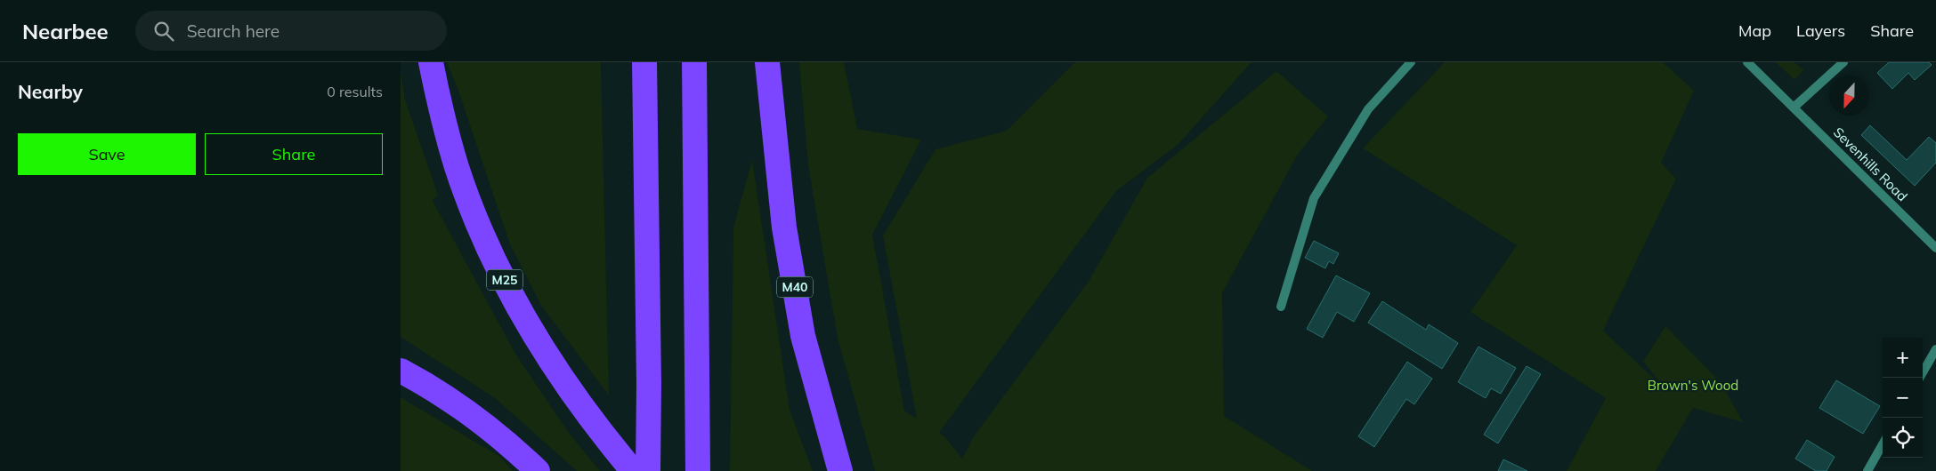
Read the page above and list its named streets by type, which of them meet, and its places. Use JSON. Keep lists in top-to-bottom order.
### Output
{
  "streets": {
    "highway": ["M25", "M40"],
    "street": ["Sevenhills Road"]
  },
  "parks": ["Brown's Wood"],
  "north": "bottom",
  "page": {
    "header": "Nearbee",
    "search": "Search here",
    "nav": ["Map", "Layers", "Share"],
    "heading": ["Nearby", "0 results"],
    "buttons": ["Save", "Share"],
    "map_buttons": ["+", "−"]
  }
}
